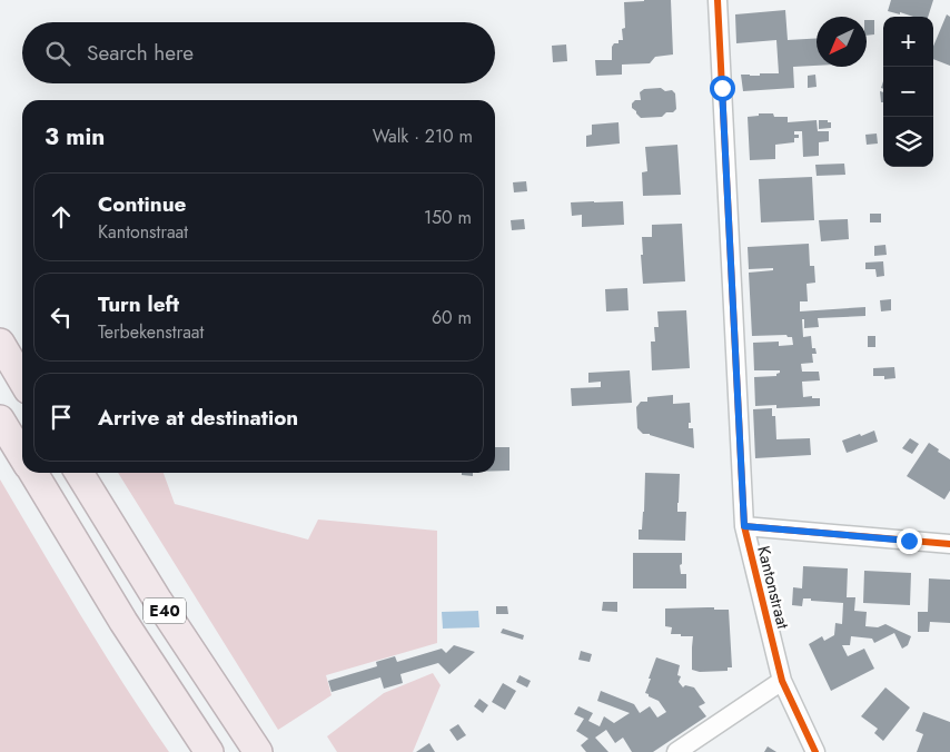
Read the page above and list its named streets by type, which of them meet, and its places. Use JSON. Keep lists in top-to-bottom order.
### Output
{
  "streets": {
    "highway": ["E40"],
    "street": ["Kantonstraat"]
  },
  "north": "bottom left",
  "page": {
    "map_buttons": ["+", "−"],
    "search": "Search here",
    "heading": ["3 min", "Walk · 210 m"],
    "list": [
      ["Continue", "Kantonstraat", "150 m"],
      ["Turn left", "Terbekenstraat", "60 m"],
      "Arrive at destination"
    ]
  }
}
